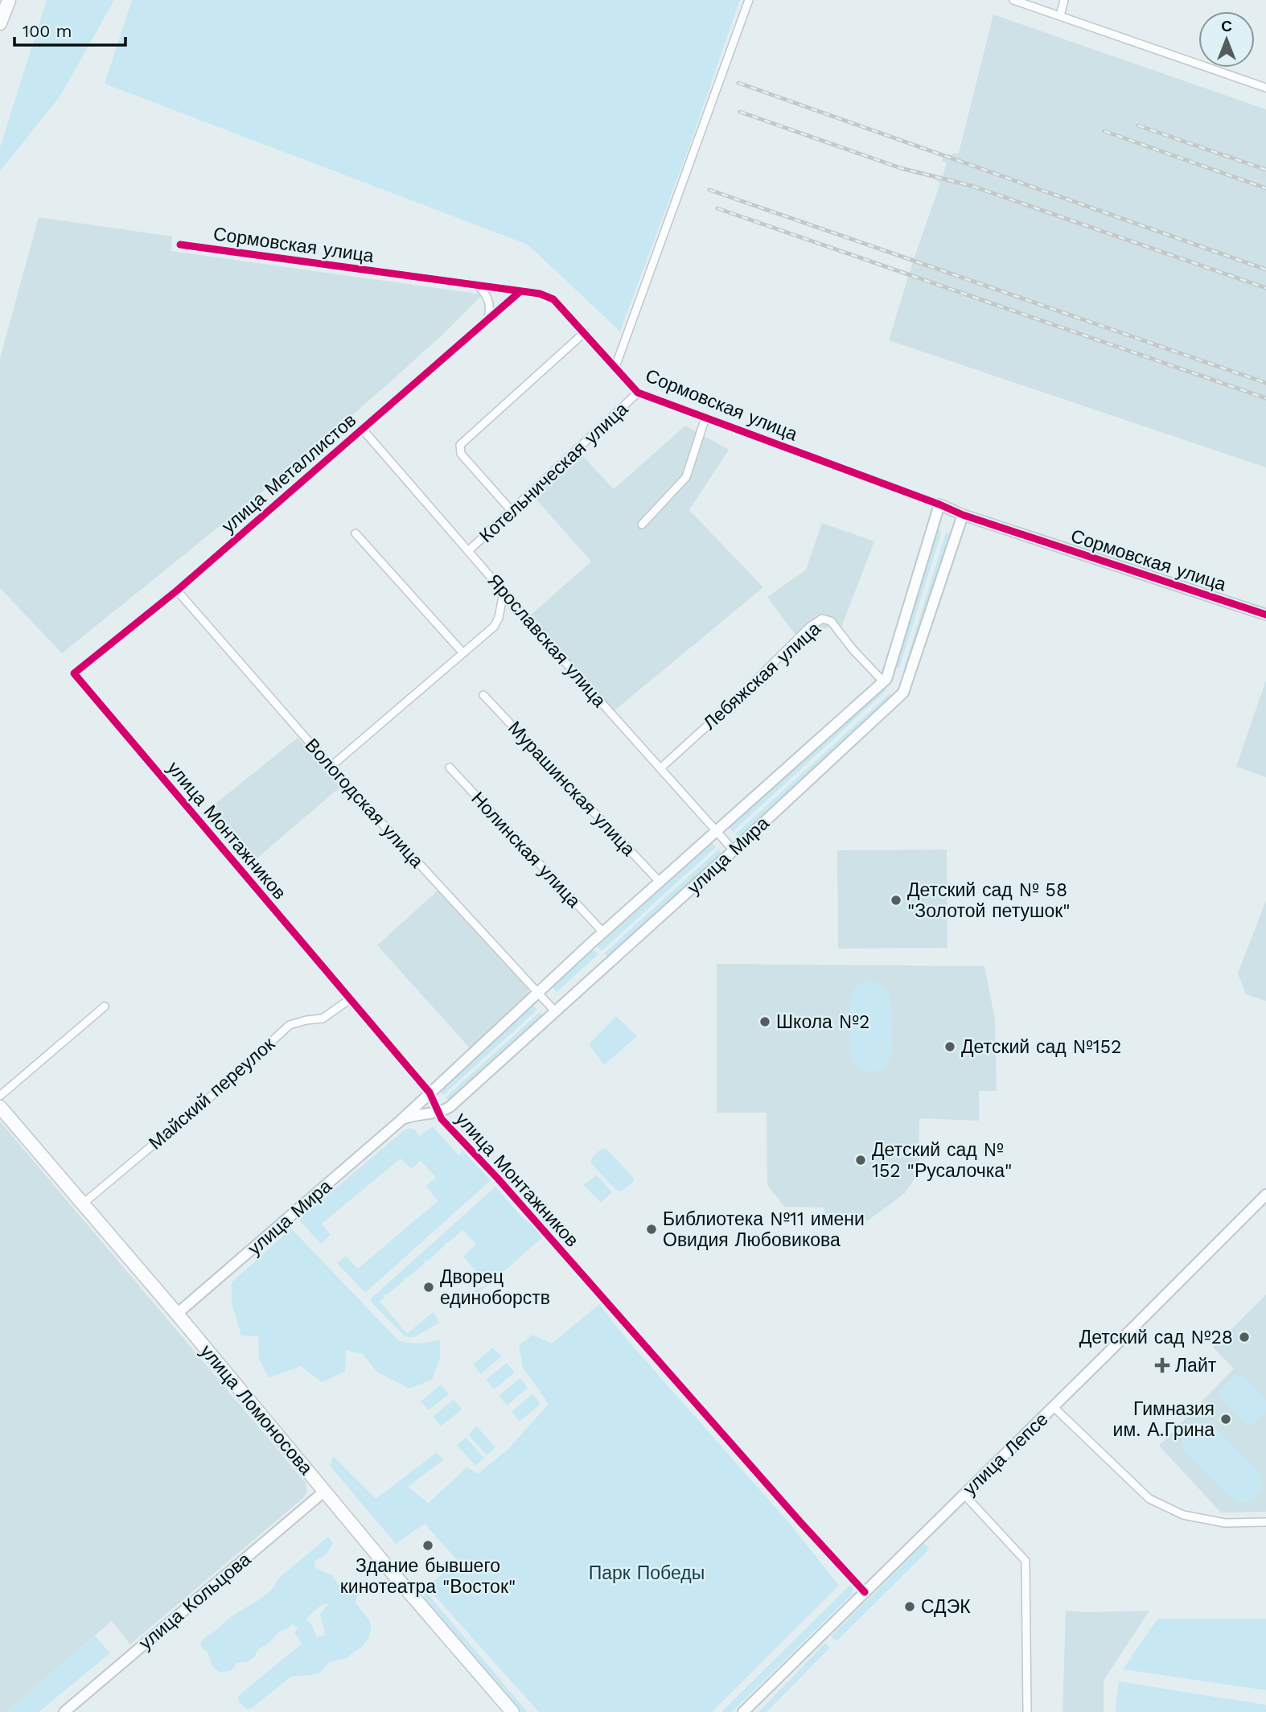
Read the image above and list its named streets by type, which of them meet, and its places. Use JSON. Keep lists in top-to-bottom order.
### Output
{
  "streets": {
    "highway": ["улица Ломоносова"],
    "street": [
      "Сормовская улица",
      "Котельническая улица",
      "улица Металлистов",
      "Ярославская улица",
      "Лебяжская улица",
      "Мурашинская улица",
      "Вологодская улица",
      "улица Монтажников",
      "Нолинская улица",
      "улица Мира",
      "Майский переулок",
      "улица Лепсе",
      "улица Кольцова"
    ]
  },
  "crossings": [
    ["Сормовская улица", "Котельническая улица"],
    ["Сормовская улица", "улица Металлистов"],
    ["Сормовская улица", "улица Мира"],
    ["Котельническая улица", "Ярославская улица"],
    ["улица Металлистов", "Ярославская улица"],
    ["улица Металлистов", "Вологодская улица"],
    ["улица Металлистов", "улица Монтажников"],
    ["Ярославская улица", "Лебяжская улица"],
    ["Ярославская улица", "улица Мира"],
    ["Лебяжская улица", "улица Мира"],
    ["Мурашинская улица", "улица Мира"],
    ["Вологодская улица", "улица Мира"],
    ["улица Монтажников", "улица Мира"],
    ["улица Монтажников", "Майский переулок"],
    ["улица Монтажников", "улица Лепсе"],
    ["Нолинская улица", "улица Мира"],
    ["улица Мира", "улица Ломоносова"],
    ["Майский переулок", "улица Ломоносова"],
    ["улица Ломоносова", "улица Кольцова"]
  ],
  "parks": ["Парк Победы"],
  "places": {
    "other": [
      "Детский сад № 58 \"Золотой петушок\"",
      "Школа №2",
      "Детский сад №152",
      "Детский сад № 152 \"Русалочка\"",
      "Библиотека №11 имени Овидия Любовикова",
      "Дворец единоборств",
      "Детский сад №28",
      "Гимназия им. А.Грина",
      "Здание бывшего кинотеатра \"Восток\"",
      "СДЭК"
    ],
    "health": ["Лайт"]
  },
  "scale_bar": "100 m",
  "north": "top"
}
